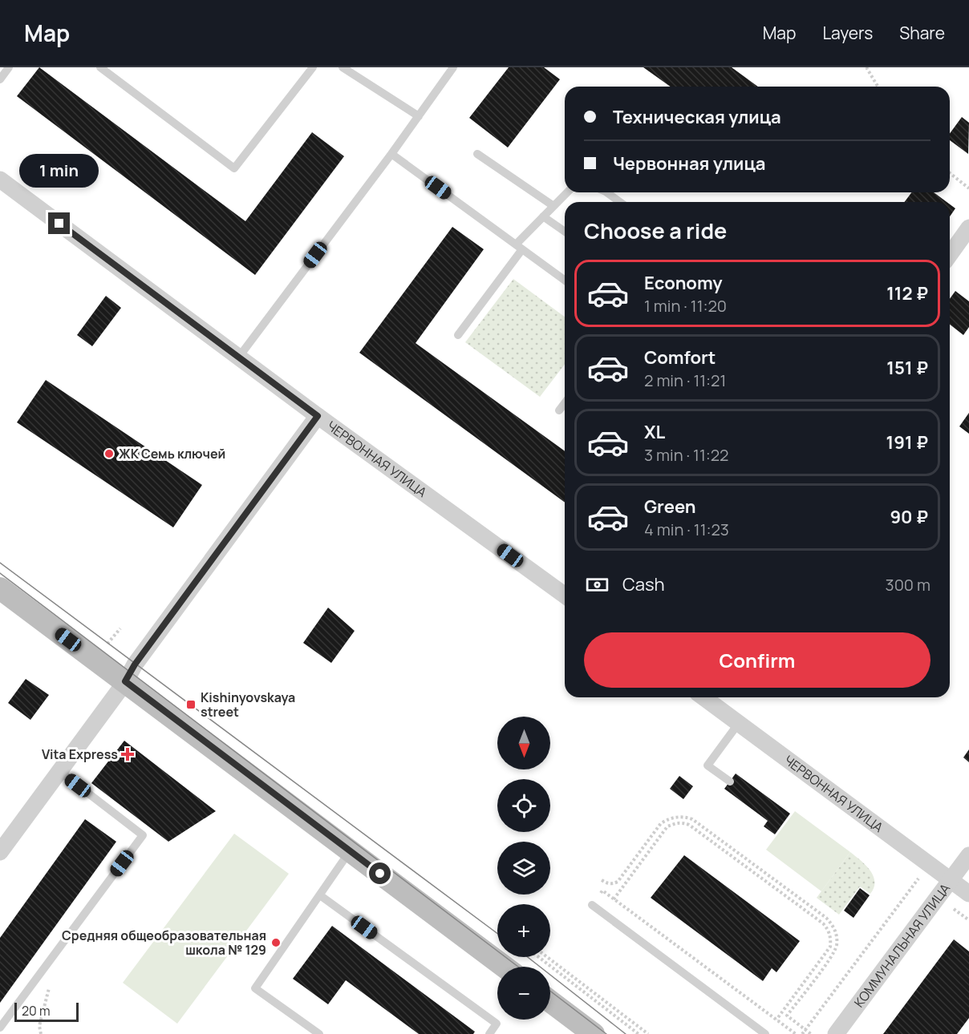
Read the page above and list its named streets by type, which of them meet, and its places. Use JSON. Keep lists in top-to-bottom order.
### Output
{
  "streets": {
    "street": ["ЧЕРВОННАЯ УЛИЦА", "КОММУНАЛЬНАЯ УЛИЦА"]
  },
  "crossings": [
    ["ЧЕРВОННАЯ УЛИЦА", "КОММУНАЛЬНАЯ УЛИЦА"]
  ],
  "places": {
    "other": ["ЖК Семь ключей", "Средняя общеобразовательная школа № 129"],
    "transit": ["Kishinyovskaya street"],
    "health": ["Vita Express"]
  },
  "scale_bar": "20 m",
  "north": "bottom",
  "page": {
    "header": "Map",
    "nav": ["Map", "Layers", "Share"],
    "banner": ["Техническая улица", "Червонная улица"],
    "bubble": "1 min",
    "heading": "Choose a ride",
    "list": [
      {
        "name": "Economy",
        "note": "1 min · 11:20",
        "value": "112 ₽"
      },
      {
        "name": "Comfort",
        "note": "2 min · 11:21",
        "value": "151 ₽"
      },
      {
        "name": "XL",
        "note": "3 min · 11:22",
        "value": "191 ₽"
      },
      {
        "name": "Green",
        "note": "4 min · 11:23",
        "value": "90 ₽"
      }
    ],
    "pay": ["Cash", "300 m"],
    "buttons": "Confirm",
    "map_buttons": ["+", "−"],
    "scale": "20 m"
  }
}
